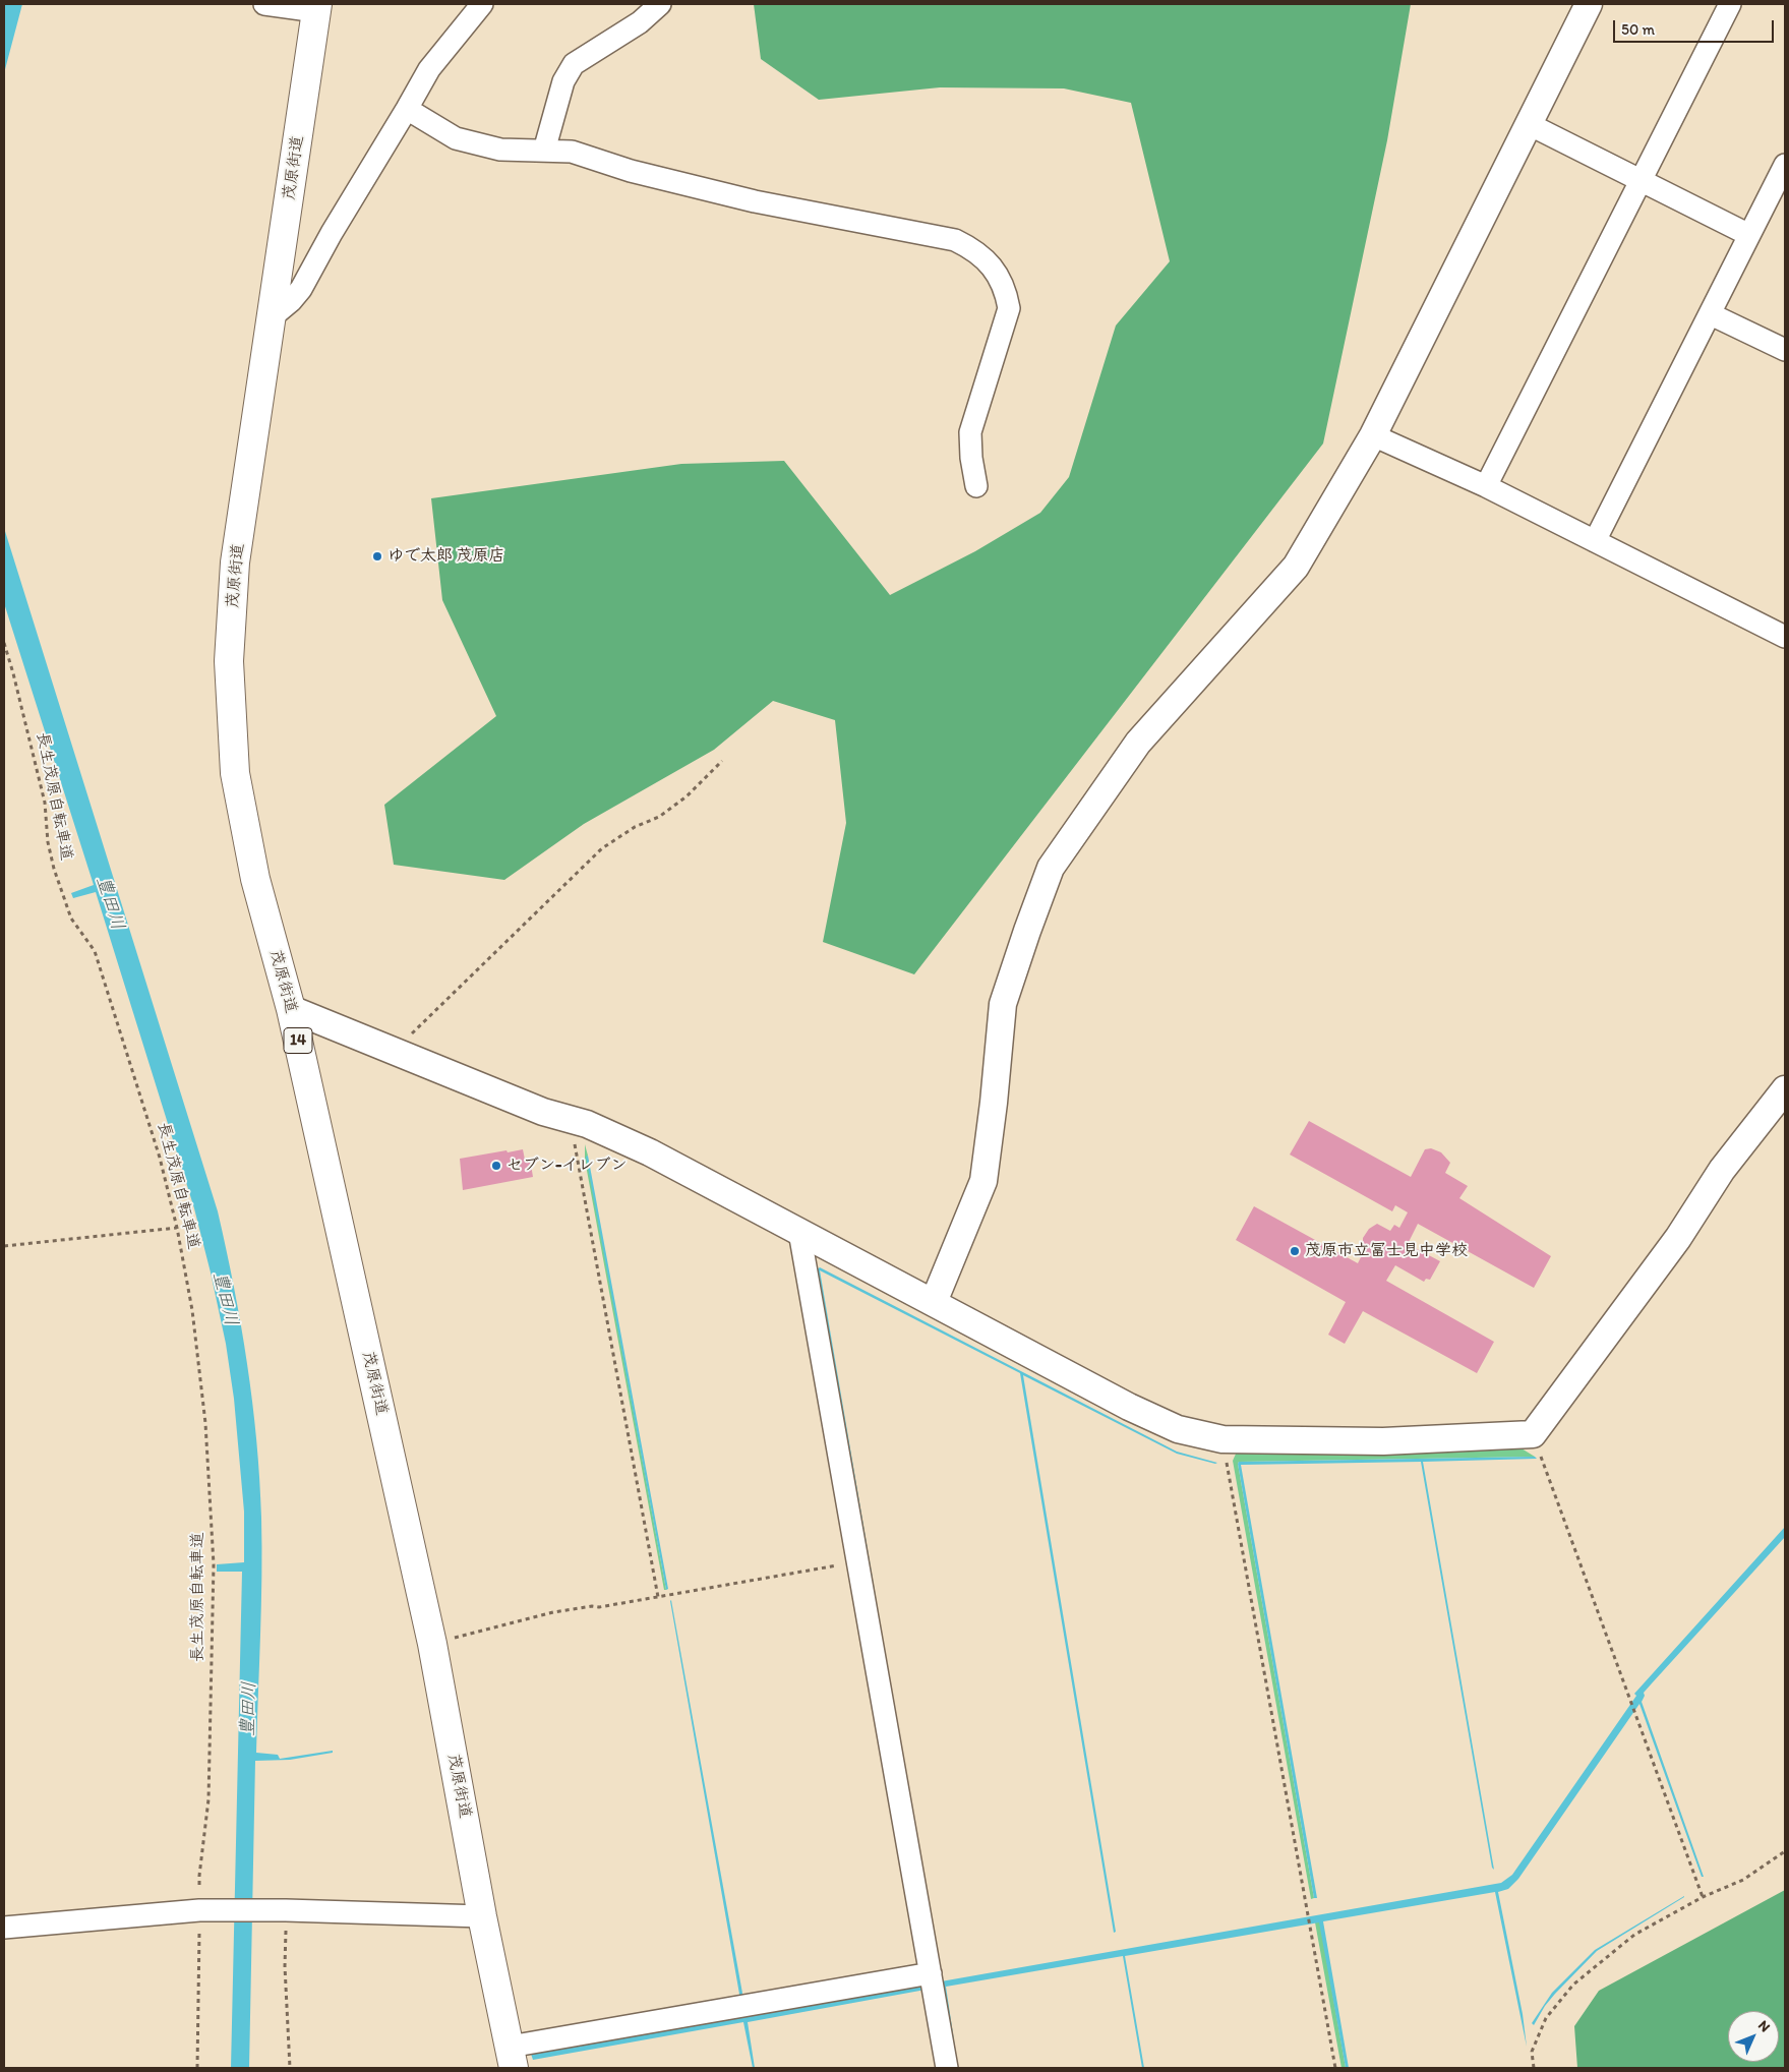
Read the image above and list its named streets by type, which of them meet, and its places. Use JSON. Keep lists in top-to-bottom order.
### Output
{
  "streets": {
    "main road": ["茂原街道", "14"],
    "path": ["長生茂原自転車道"]
  },
  "water": ["豊田川"],
  "places": ["ゆで太郎 茂原店", "セブン-イレブン", "茂原市立冨士見中学校"],
  "scale_bar": "50 m",
  "north": "top right"
}
